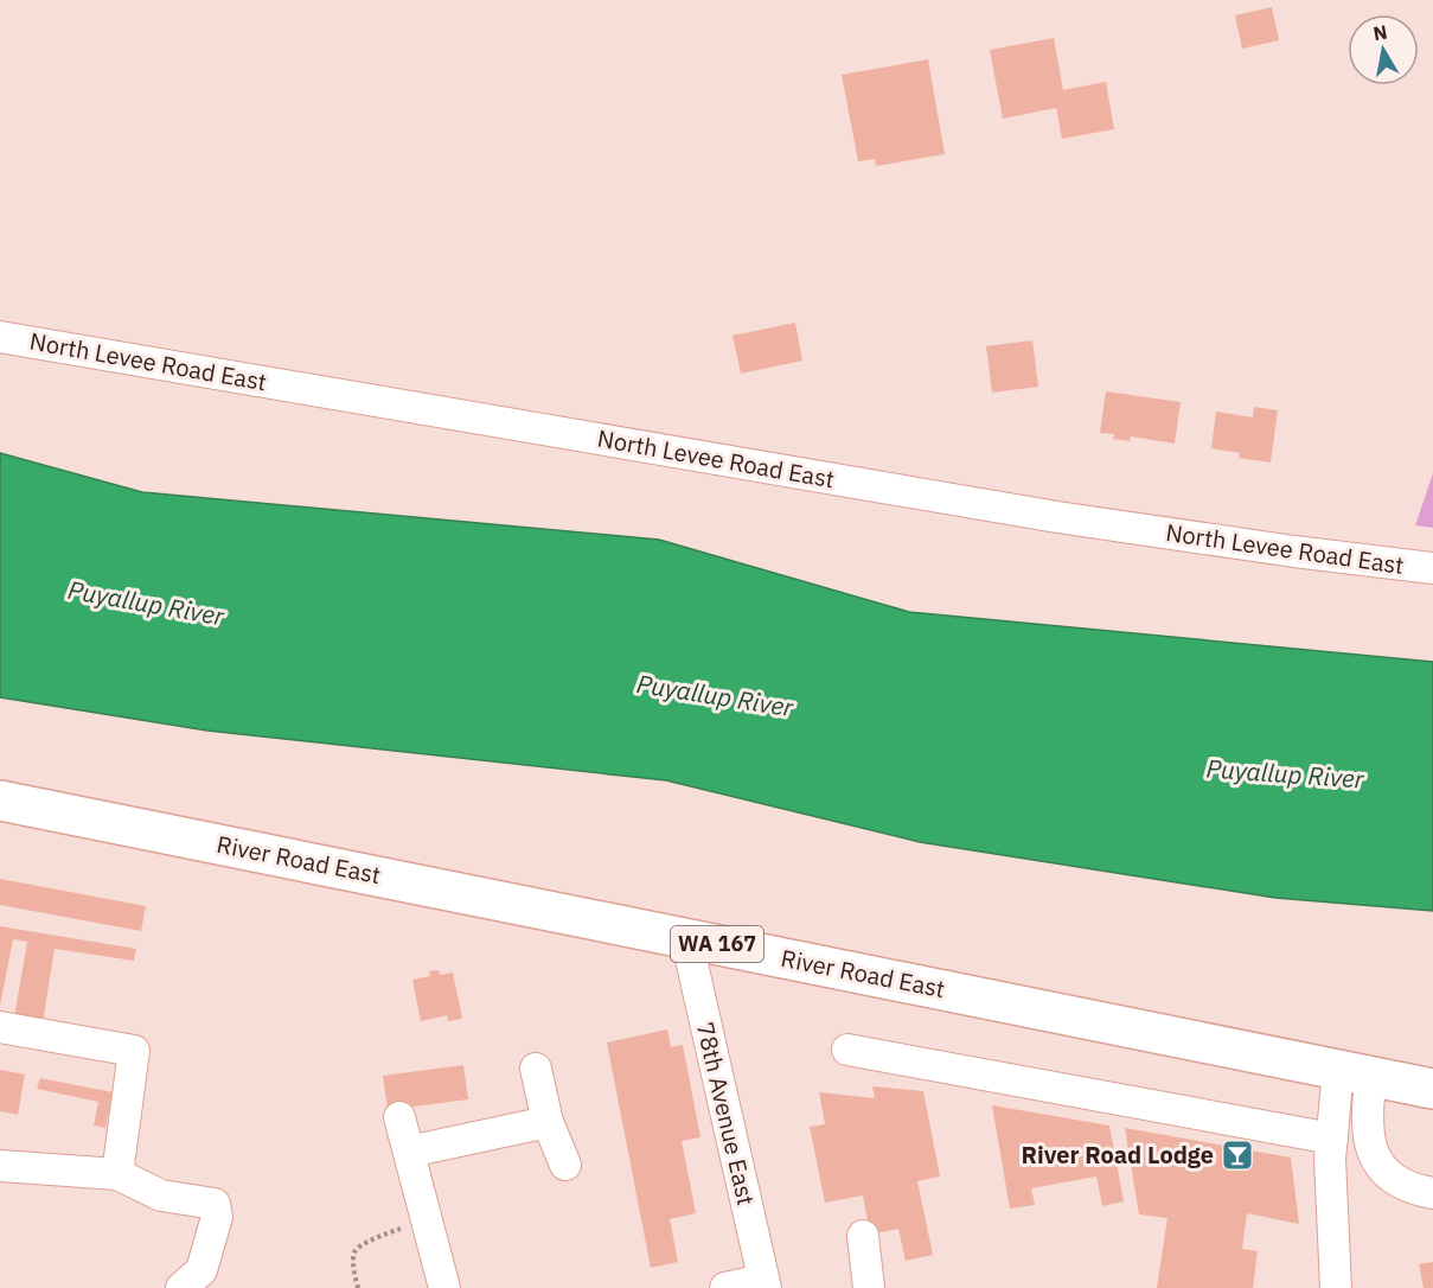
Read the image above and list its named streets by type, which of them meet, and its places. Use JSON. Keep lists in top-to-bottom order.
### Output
{
  "streets": {
    "main road": ["River Road East", "WA 167"],
    "street": ["North Levee Road East", "78th Avenue East"]
  },
  "crossings": [
    ["River Road East", "78th Avenue East"]
  ],
  "water": ["Puyallup River"],
  "places": {
    "bar": ["River Road Lodge"]
  },
  "north": "top"
}
